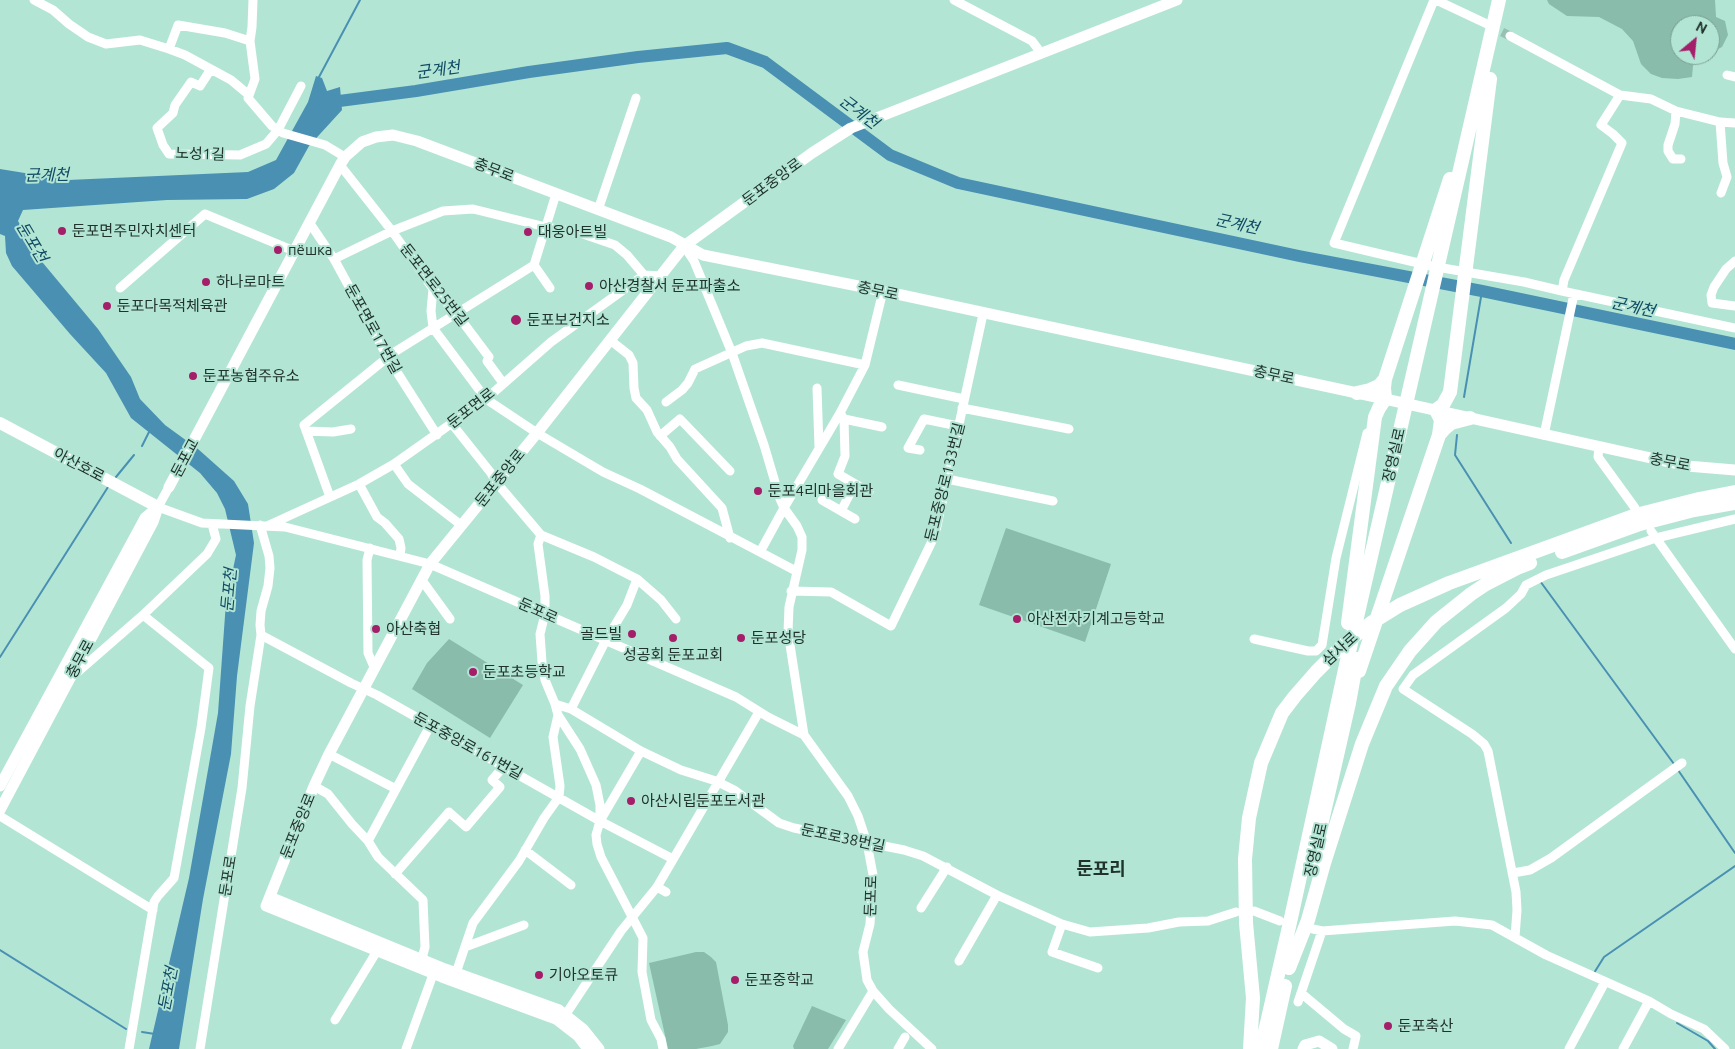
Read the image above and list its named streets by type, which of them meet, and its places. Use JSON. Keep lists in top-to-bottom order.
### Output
{
  "streets": {
    "highway": ["장영실로", "삼사로"],
    "main road": ["아산호로"],
    "street": [
      "노성1길",
      "충무로",
      "둔포중앙로",
      "둔포면로25번길",
      "둔포면로17번길",
      "둔포면로",
      "둔포교",
      "둔포중앙로133번길",
      "둔포로",
      "둔포중앙로161번길",
      "둔포로38번길"
    ]
  },
  "crossings": [
    ["충무로", "둔포중앙로"],
    ["충무로", "둔포면로25번길"],
    ["충무로", "둔포면로17번길"],
    ["충무로", "둔포교"],
    ["충무로", "아산호로"],
    ["충무로", "둔포중앙로133번길"],
    ["충무로", "둔포로"],
    ["둔포중앙로", "둔포로"],
    ["둔포중앙로", "둔포중앙로161번길"],
    ["둔포면로25번길", "둔포면로"],
    ["둔포면로17번길", "둔포면로"],
    ["둔포면로", "둔포로"],
    ["둔포중앙로133번길", "둔포로"],
    ["둔포로", "둔포중앙로161번길"],
    ["둔포로", "둔포로38번길"]
  ],
  "districts": ["둔포리"],
  "water": ["군계천", "둔포천"],
  "places": [
    "둔포면주민자치센터",
    "대웅아트빌",
    "пёшка",
    "하나로마트",
    "아산경찰서 둔포파출소",
    "둔포다목적체육관",
    "둔포보건지소",
    "둔포농협주유소",
    "둔포4리마을회관",
    "아산전자기계고등학교",
    "아산축협",
    "골드빌",
    "성공회 둔포교회",
    "둔포성당",
    "둔포초등학교",
    "아산시립둔포도서관",
    "기아오토큐",
    "둔포중학교",
    "둔포축산"
  ],
  "north": "top right"
}
